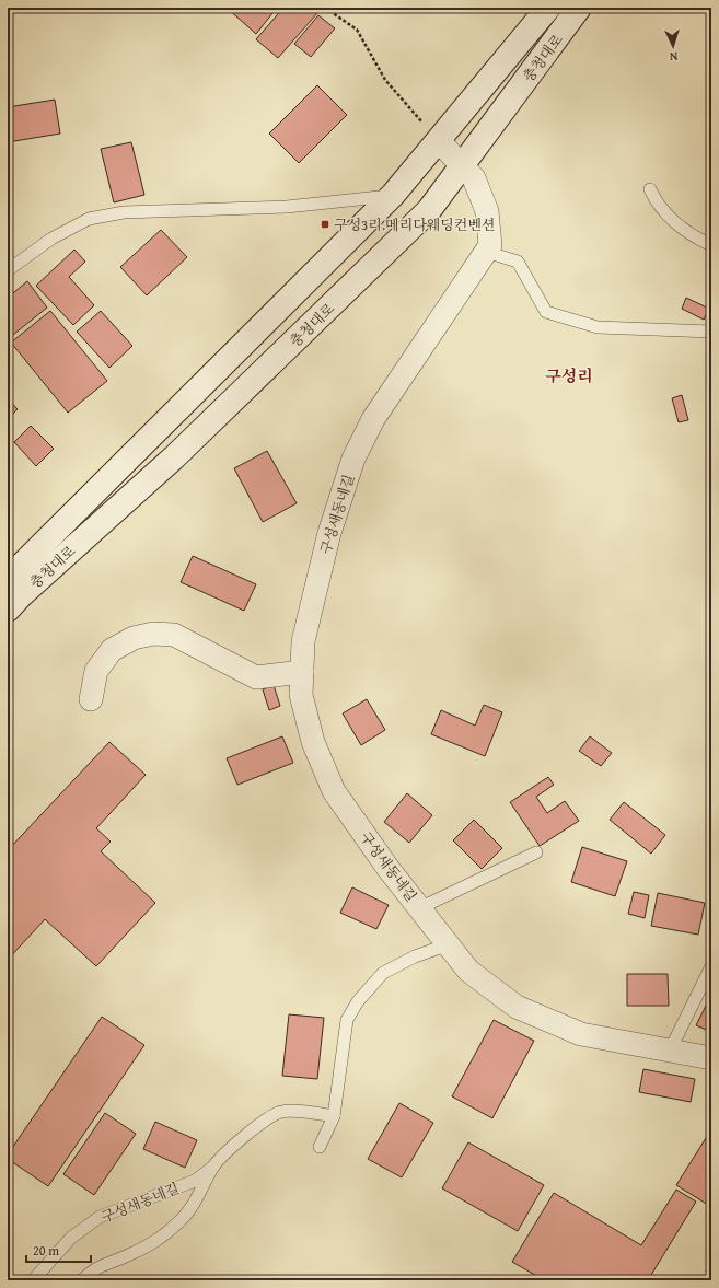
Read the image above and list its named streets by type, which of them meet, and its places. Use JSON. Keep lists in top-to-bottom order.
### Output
{
  "streets": {
    "main road": ["충청대로"],
    "street": ["구성새동네길"]
  },
  "crossings": [
    ["충청대로", "구성새동네길"]
  ],
  "districts": ["구성리"],
  "places": {
    "transit": ["구성3리.메리다웨딩컨벤션"]
  },
  "scale_bar": "20 m",
  "north": "bottom"
}
